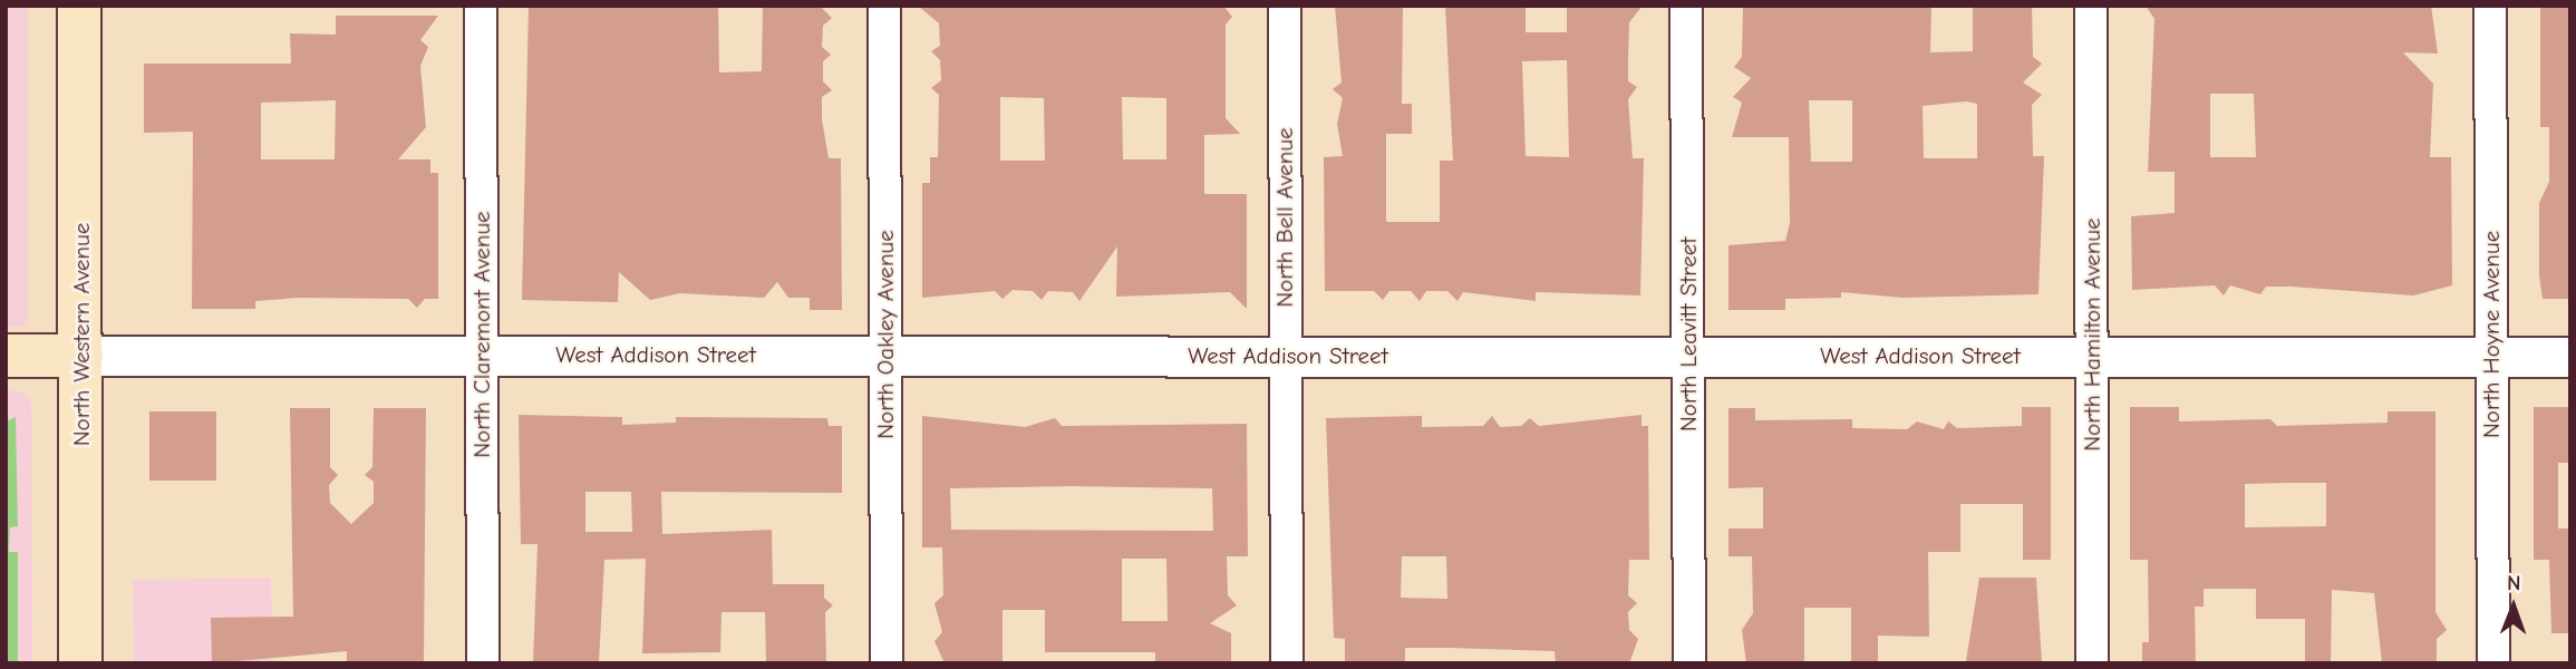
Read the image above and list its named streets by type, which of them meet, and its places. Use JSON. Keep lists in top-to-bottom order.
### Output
{
  "streets": {
    "main road": ["North Western Avenue", "West Addison Street"],
    "street": [
      "North Bell Avenue",
      "North Claremont Avenue",
      "North Oakley Avenue",
      "North Leavitt Street",
      "North Hamilton Avenue",
      "North Hoyne Avenue"
    ]
  },
  "crossings": [
    ["North Bell Avenue", "West Addison Street"],
    ["North Western Avenue", "West Addison Street"],
    ["North Claremont Avenue", "West Addison Street"],
    ["North Oakley Avenue", "West Addison Street"],
    ["North Leavitt Street", "West Addison Street"],
    ["North Hamilton Avenue", "West Addison Street"],
    ["North Hoyne Avenue", "West Addison Street"]
  ],
  "north": "top"
}
